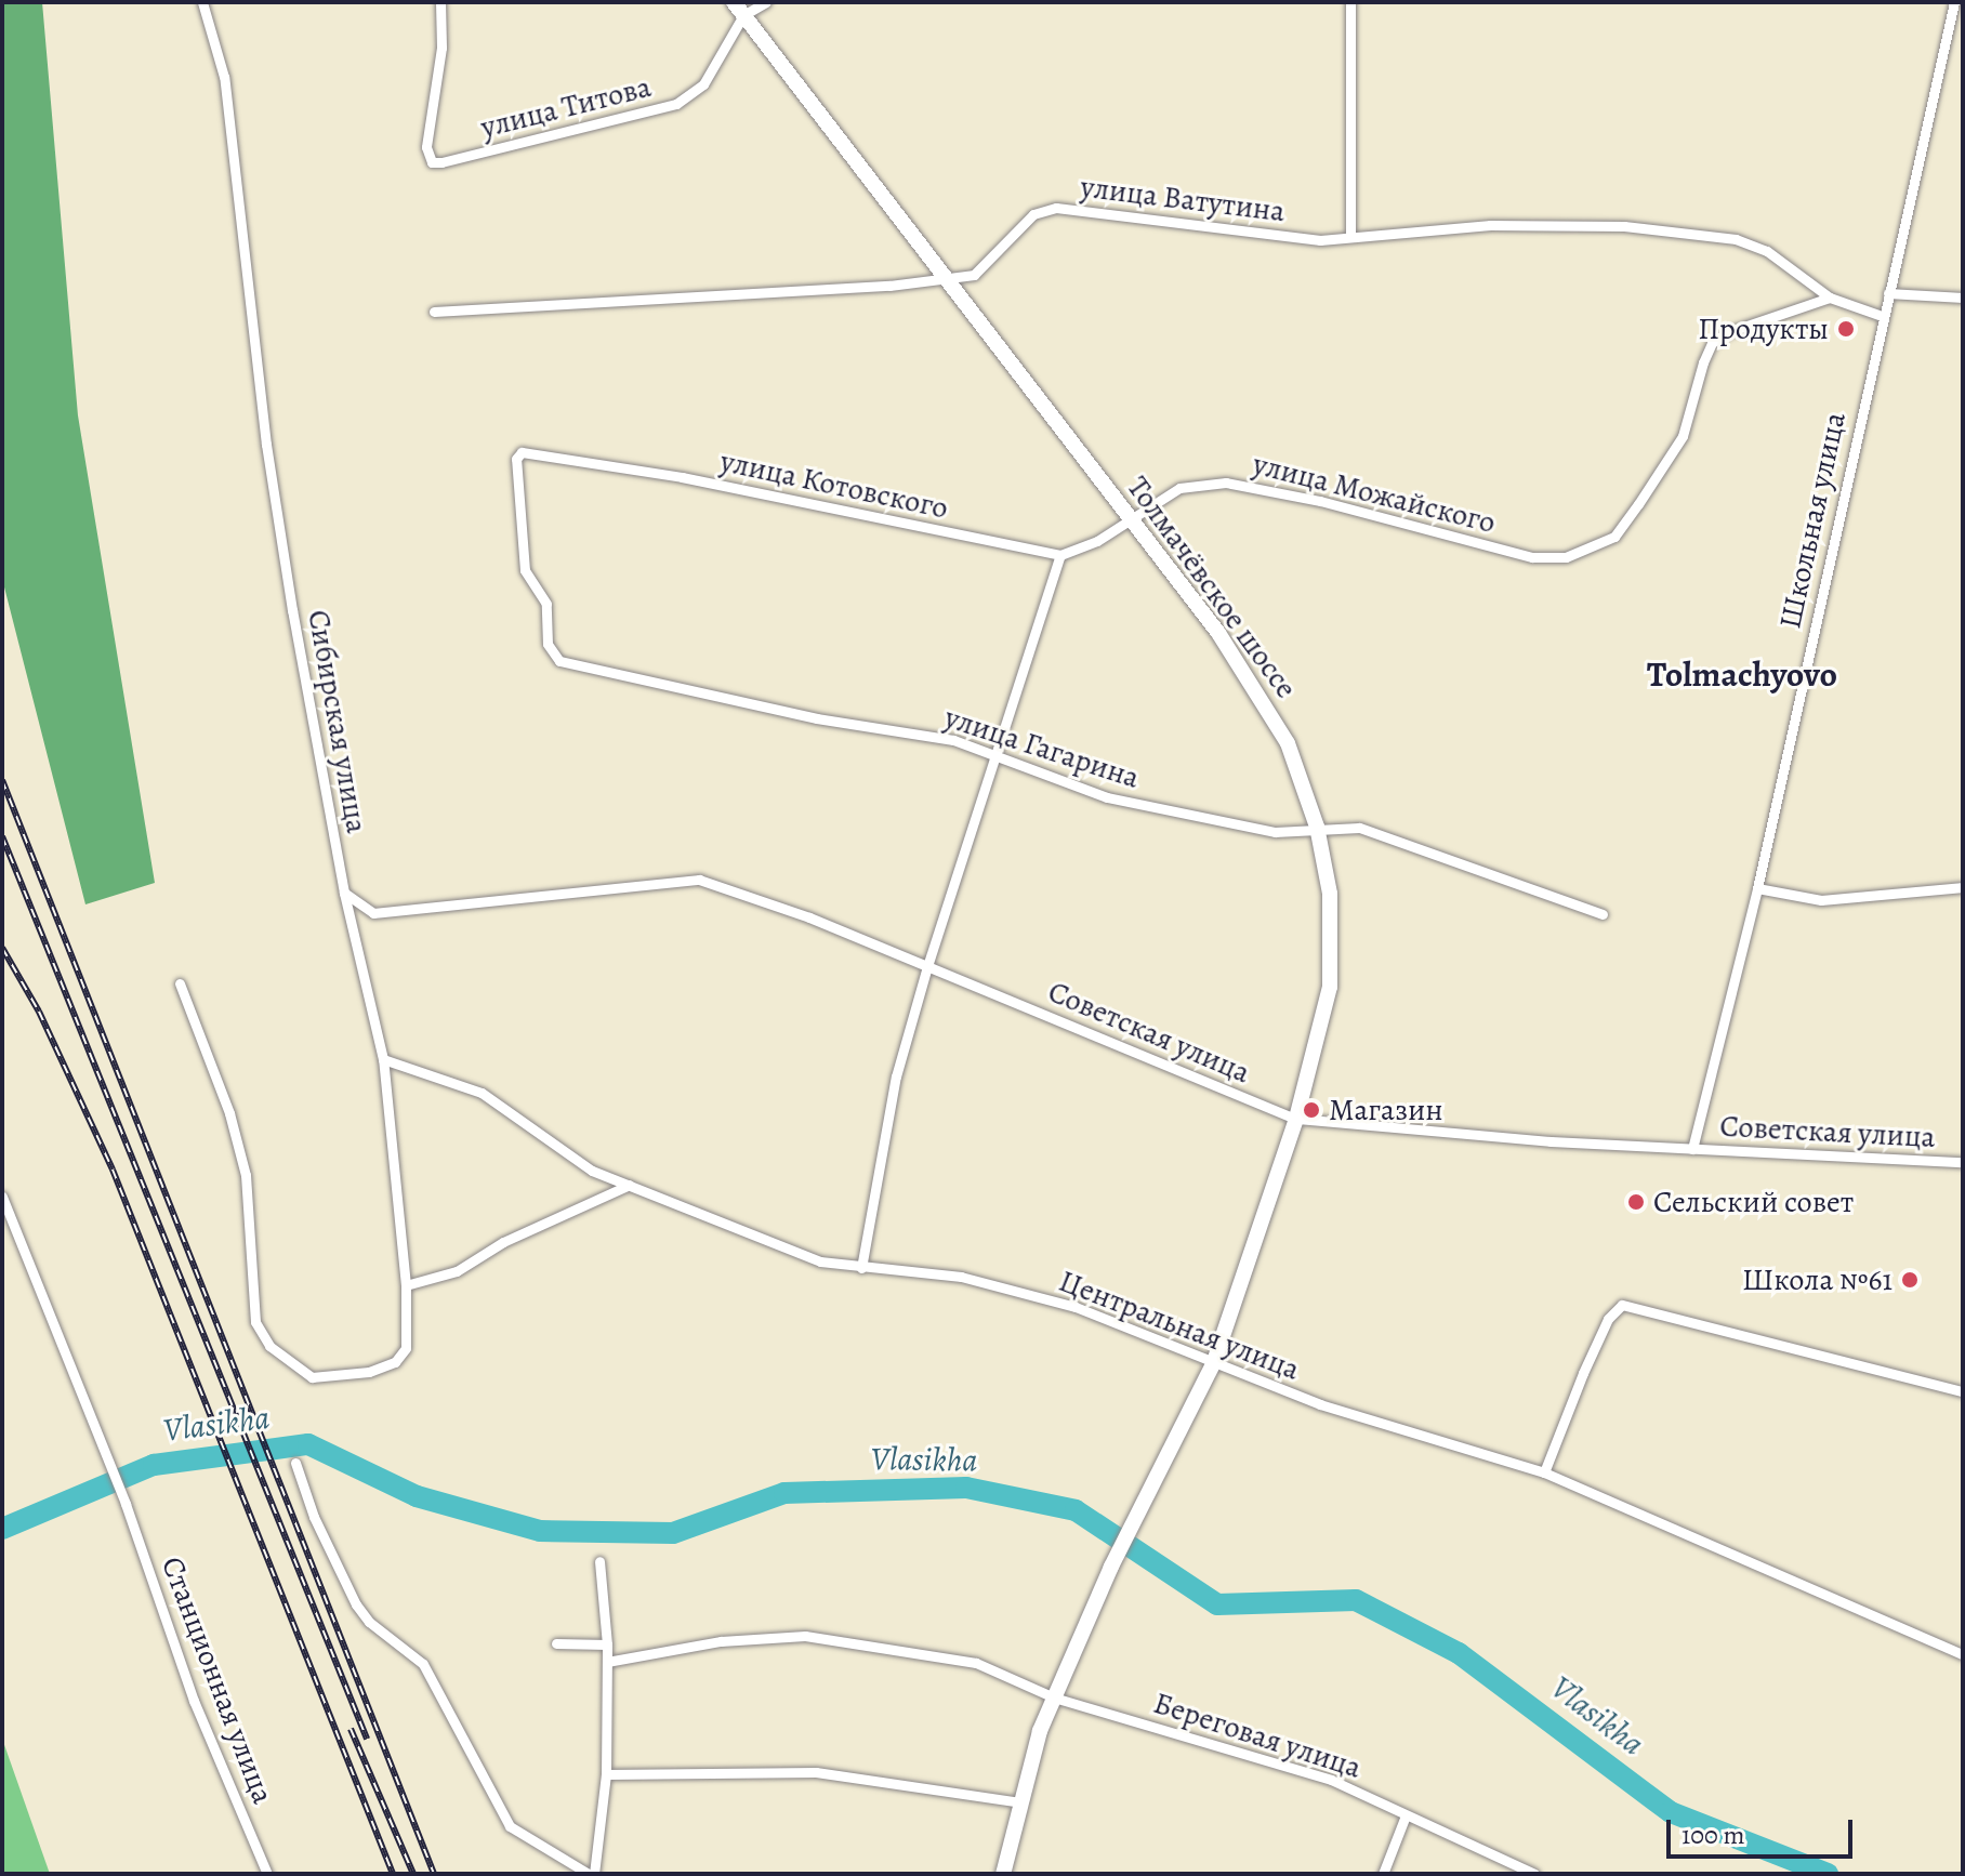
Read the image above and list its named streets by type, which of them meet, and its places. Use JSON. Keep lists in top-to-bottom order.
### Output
{
  "streets": {
    "main road": ["Толмачёвское шоссе"],
    "street": [
      "улица Титова",
      "улица Ватутина",
      "улица Котовского",
      "улица Можайского",
      "Школьная улица",
      "Сибирская улица",
      "улица Гагарина",
      "Советская улица",
      "Центральная улица",
      "Станционная улица",
      "Береговая улица"
    ]
  },
  "crossings": [
    ["улица Титова", "Толмачёвское шоссе"],
    ["улица Ватутина", "улица Можайского"],
    ["улица Ватутина", "Школьная улица"],
    ["улица Ватутина", "Толмачёвское шоссе"],
    ["улица Котовского", "улица Гагарина"],
    ["улица Можайского", "Толмачёвское шоссе"],
    ["Школьная улица", "Советская улица"],
    ["Толмачёвское шоссе", "улица Гагарина"],
    ["Толмачёвское шоссе", "Советская улица"],
    ["Толмачёвское шоссе", "Центральная улица"],
    ["Толмачёвское шоссе", "Береговая улица"],
    ["Сибирская улица", "Советская улица"],
    ["Сибирская улица", "Центральная улица"]
  ],
  "districts": ["Tolmachyovo"],
  "water": ["Vlasikha"],
  "places": [
    "Продукты",
    "Магазин",
    "Сельский совет",
    "Школа №61"
  ],
  "scale_bar": "100 m"
}
